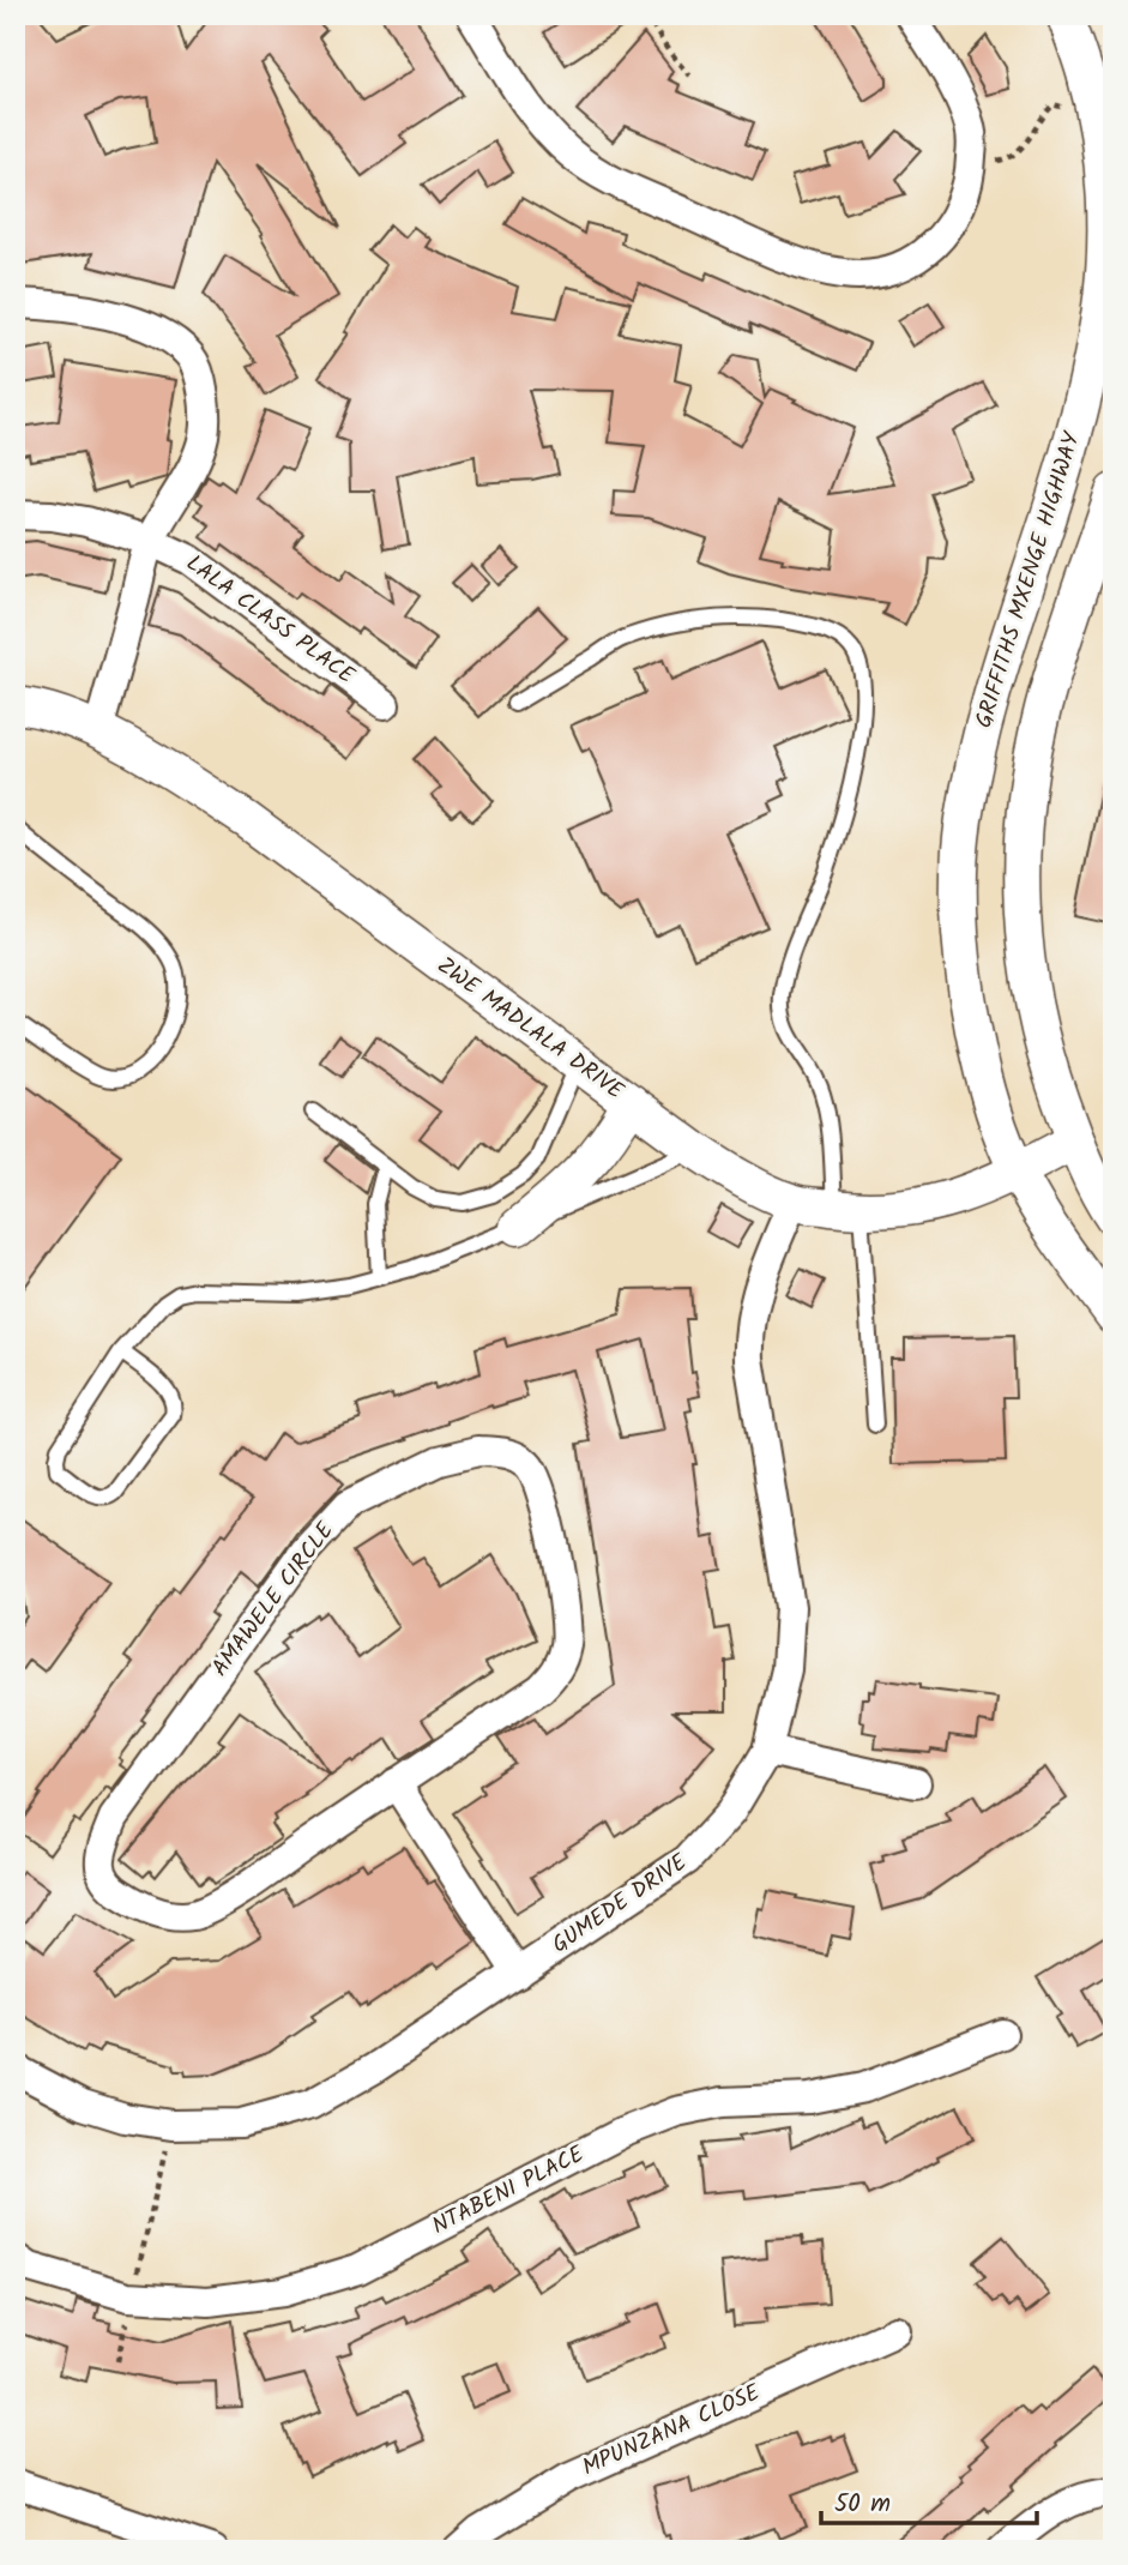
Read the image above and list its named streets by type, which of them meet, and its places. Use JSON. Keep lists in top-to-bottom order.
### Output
{
  "streets": {
    "street": [
      "GRIFFITHS MXENGE HIGHWAY",
      "LALA CLASS PLACE",
      "ZWE MADLALA DRIVE",
      "AMAWELE CIRCLE",
      "GUMEDE DRIVE",
      "NTABENI PLACE",
      "MPUNZANA CLOSE"
    ]
  },
  "crossings": [
    ["GRIFFITHS MXENGE HIGHWAY", "ZWE MADLALA DRIVE"],
    ["ZWE MADLALA DRIVE", "GUMEDE DRIVE"]
  ],
  "scale_bar": "50 m"
}
